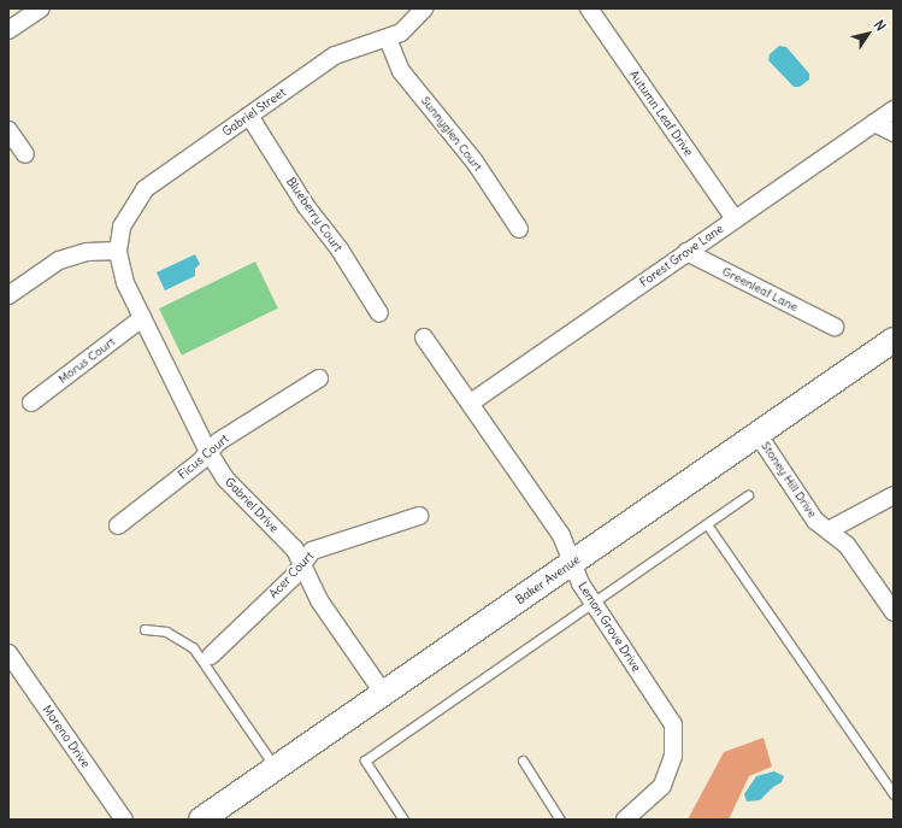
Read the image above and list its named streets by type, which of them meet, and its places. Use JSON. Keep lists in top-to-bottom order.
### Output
{
  "streets": {
    "street": [
      "Gabriel Street",
      "Autumn Leaf Drive",
      "Sunnyglen Court",
      "Blueberry Court",
      "Forest Grove Lane",
      "Greenleaf Lane",
      "Morus Court",
      "Ficus Court",
      "Stoney Hill Drive",
      "Gabriel Drive",
      "Acer Court",
      "Baker Avenue",
      "Lemon Grove Drive",
      "Moreno Drive"
    ]
  },
  "crossings": [
    ["Gabriel Street", "Sunnyglen Court"],
    ["Gabriel Street", "Blueberry Court"],
    ["Gabriel Street", "Gabriel Drive"],
    ["Autumn Leaf Drive", "Forest Grove Lane"],
    ["Forest Grove Lane", "Greenleaf Lane"],
    ["Forest Grove Lane", "Lemon Grove Drive"],
    ["Morus Court", "Gabriel Drive"],
    ["Ficus Court", "Gabriel Drive"],
    ["Stoney Hill Drive", "Baker Avenue"],
    ["Gabriel Drive", "Acer Court"],
    ["Gabriel Drive", "Baker Avenue"],
    ["Baker Avenue", "Lemon Grove Drive"]
  ],
  "north": "top right"
}
